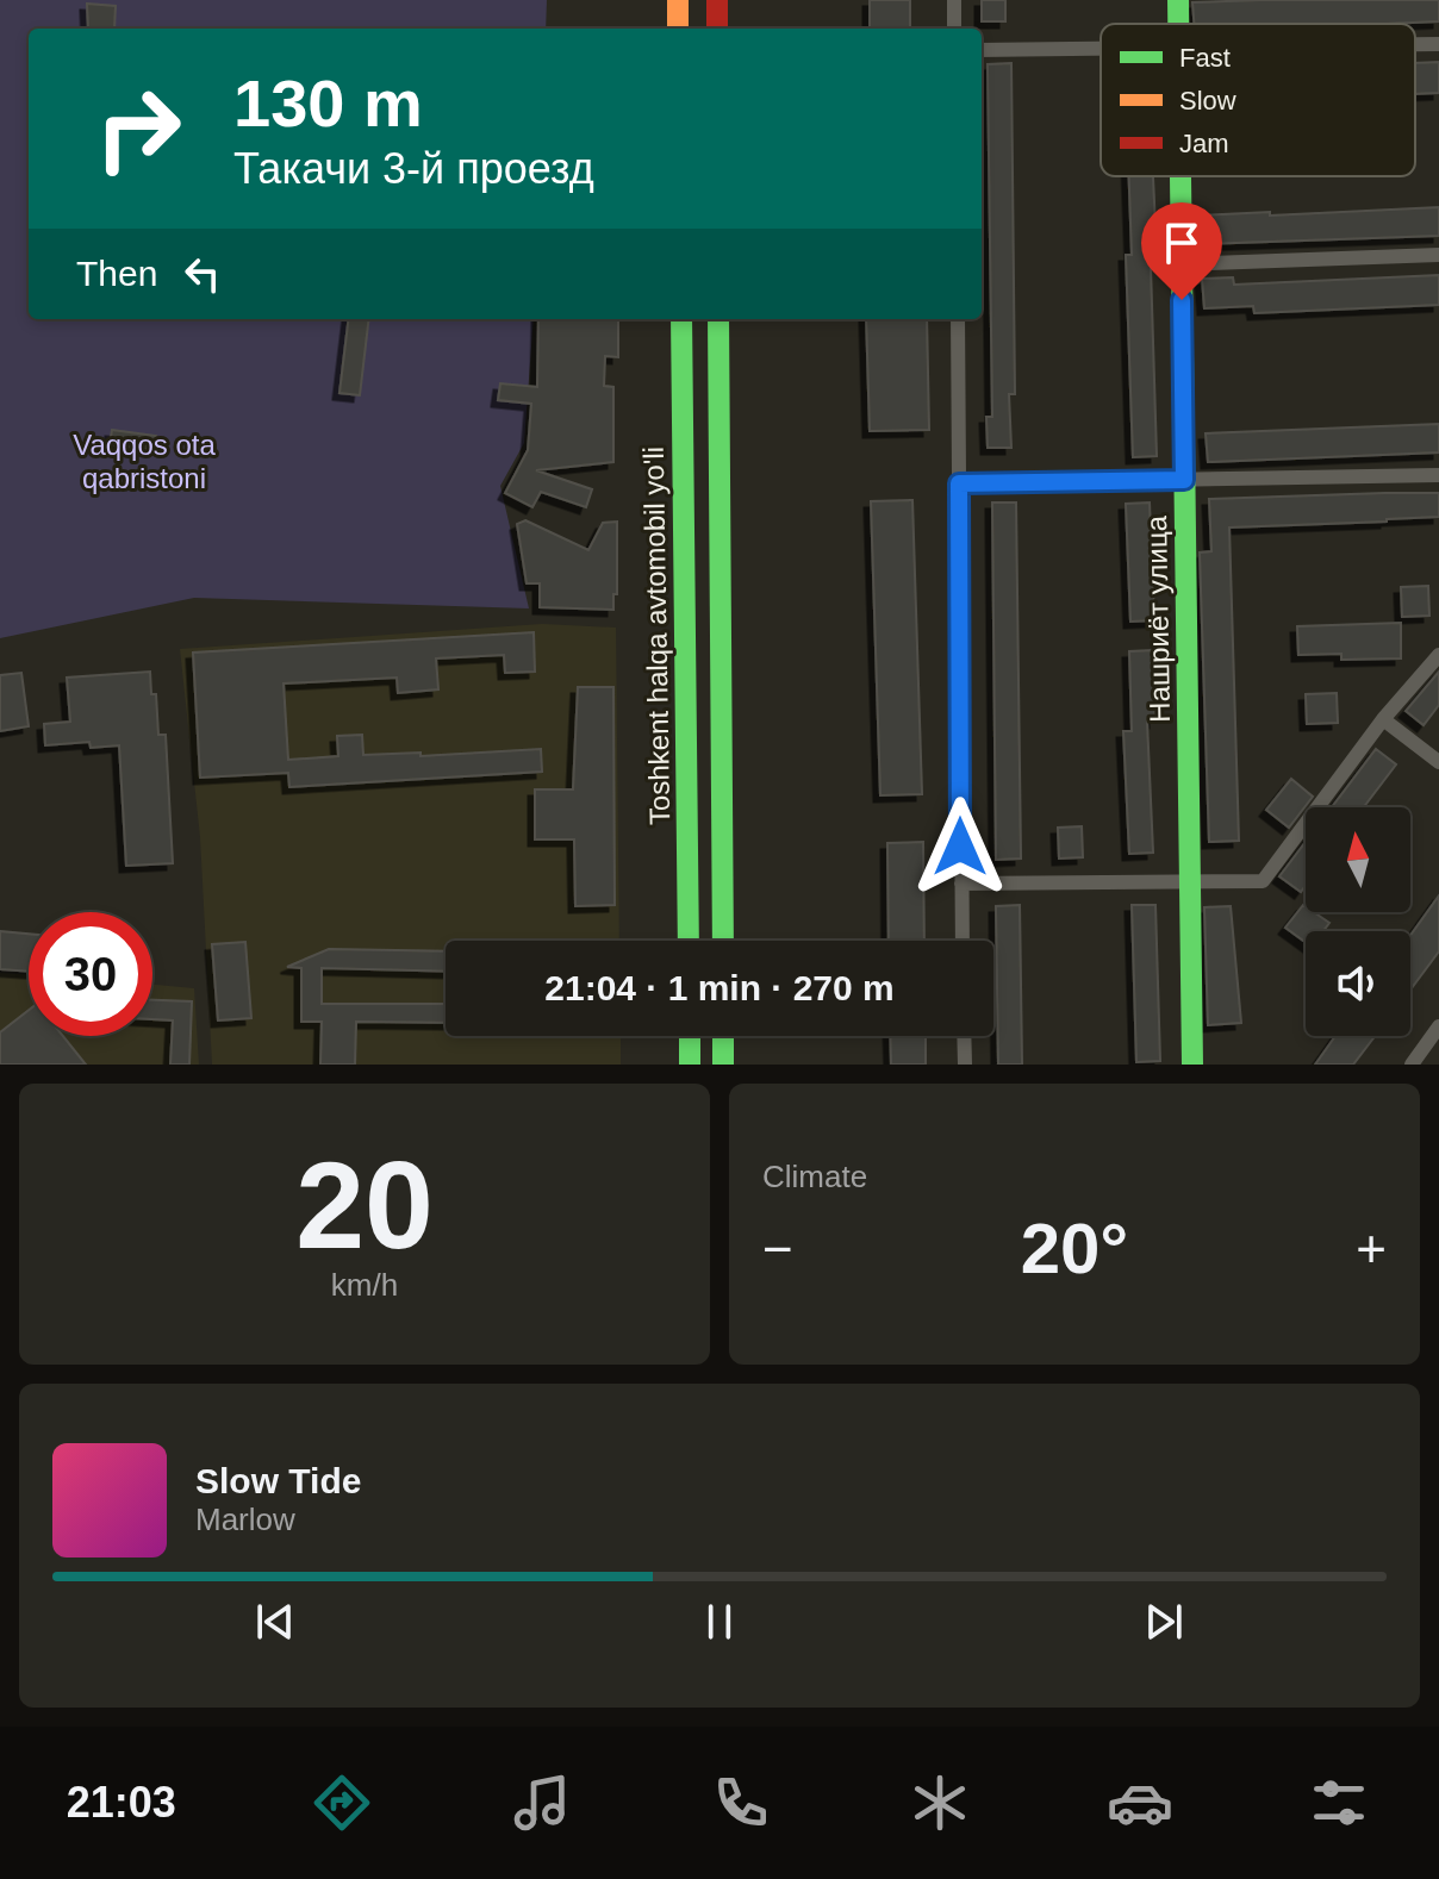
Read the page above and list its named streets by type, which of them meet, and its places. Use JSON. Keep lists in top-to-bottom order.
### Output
{
  "streets": {
    "main road": ["Нашриёт улица", "Toshkent halqa avtomobil yo'li"]
  },
  "parks": ["Vaqqos ota qabristoni"],
  "legend": ["Fast", "Slow", "Jam"],
  "north": "top",
  "page": {
    "turn": ["130 m", "Такачи 3-й проезд"],
    "then": "Then",
    "limit": "30",
    "trip": "21:04 · 1 min · 270 m",
    "tile": [
      ["20", "km/h"],
      "Climate"
    ],
    "heat": ["−", "20°", "+"],
    "song": ["Slow Tide", "Marlow"],
    "tabs": "21:03"
  }
}
